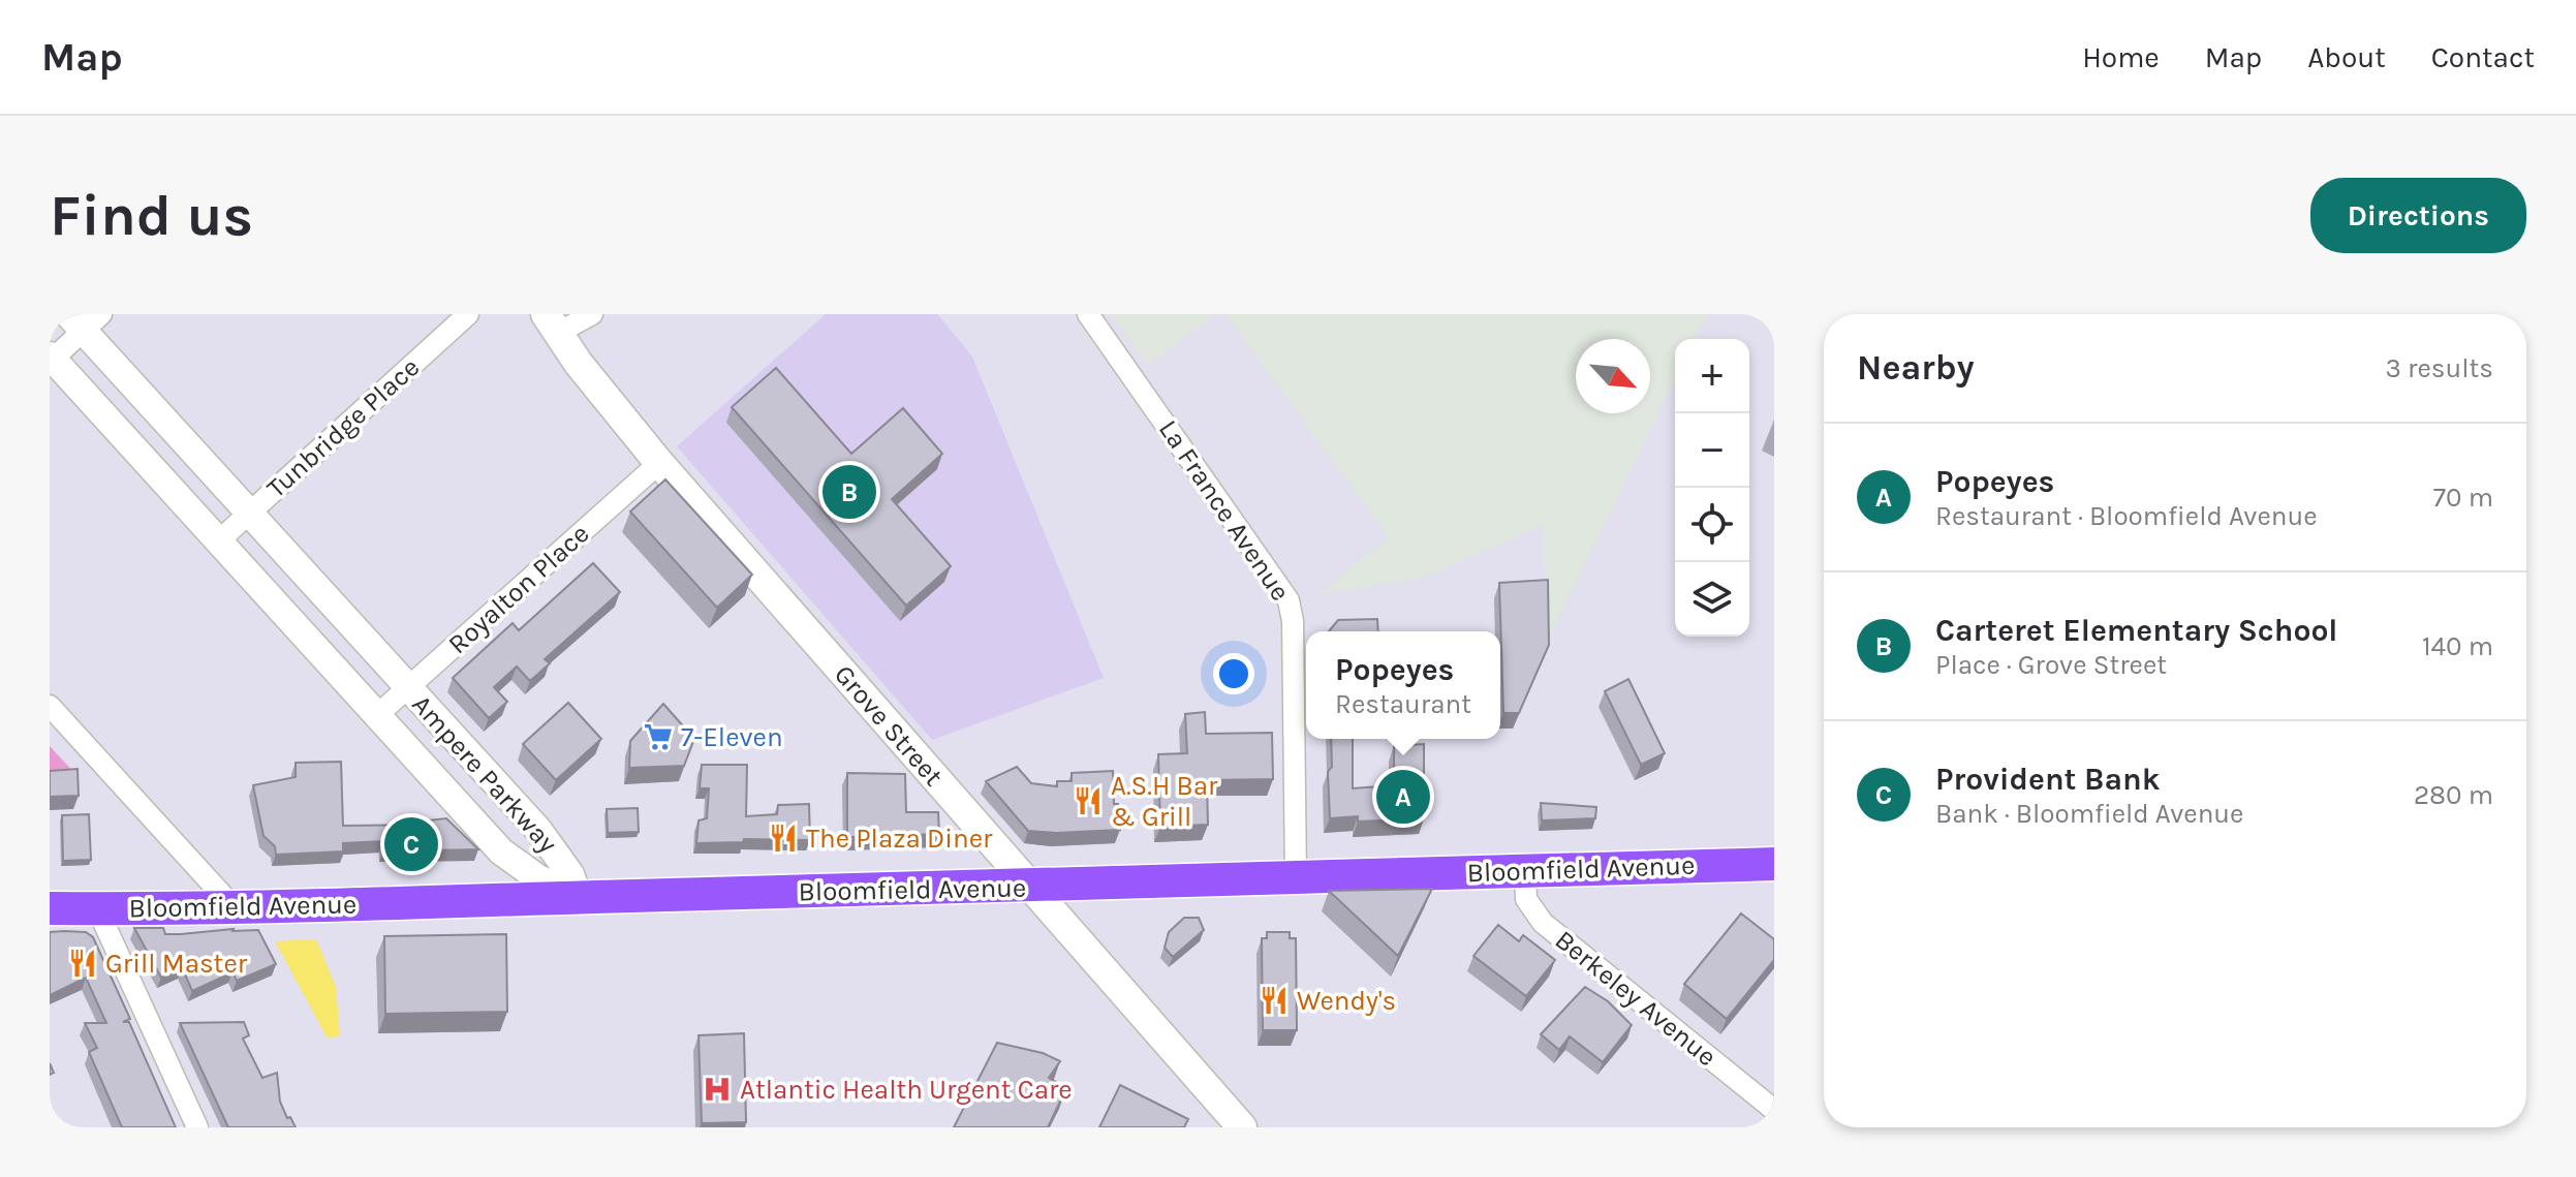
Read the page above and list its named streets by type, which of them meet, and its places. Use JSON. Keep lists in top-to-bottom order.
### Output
{
  "streets": {
    "main road": ["Grove Street", "Bloomfield Avenue"],
    "street": [
      "Tunbridge Place",
      "La France Avenue",
      "Royalton Place",
      "Ampere Parkway",
      "Berkeley Avenue"
    ]
  },
  "crossings": [
    ["Tunbridge Place", "Ampere Parkway"],
    ["La France Avenue", "Bloomfield Avenue"],
    ["Royalton Place", "Grove Street"],
    ["Royalton Place", "Ampere Parkway"],
    ["Grove Street", "Bloomfield Avenue"],
    ["Ampere Parkway", "Bloomfield Avenue"],
    ["Bloomfield Avenue", "Berkeley Avenue"]
  ],
  "places": {
    "supermarket": ["7-Eleven"],
    "restaurant": [
      "A.S.H Bar & Grill",
      "The Plaza Diner",
      "Grill Master",
      "Wendy's"
    ],
    "hospital": ["Atlantic Health Urgent Care"]
  },
  "north": "bottom right",
  "page": {
    "header": "Map",
    "nav": [
      "Home",
      "Map",
      "About",
      "Contact"
    ],
    "buttons": "Directions",
    "title": "Find us",
    "heading": ["Nearby", "3 results"],
    "map_buttons": ["+", "−"],
    "list": [
      {
        "mark": "A",
        "name": "Popeyes",
        "note": "Restaurant · Bloomfield Avenue",
        "value": "70 m"
      },
      {
        "mark": "B",
        "name": "Carteret Elementary School",
        "note": "Place · Grove Street",
        "value": "140 m"
      },
      {
        "mark": "C",
        "name": "Provident Bank",
        "note": "Bank · Bloomfield Avenue",
        "value": "280 m"
      }
    ],
    "pins": ["B", "A", "C"],
    "popup": ["Popeyes", "Restaurant"]
  }
}
